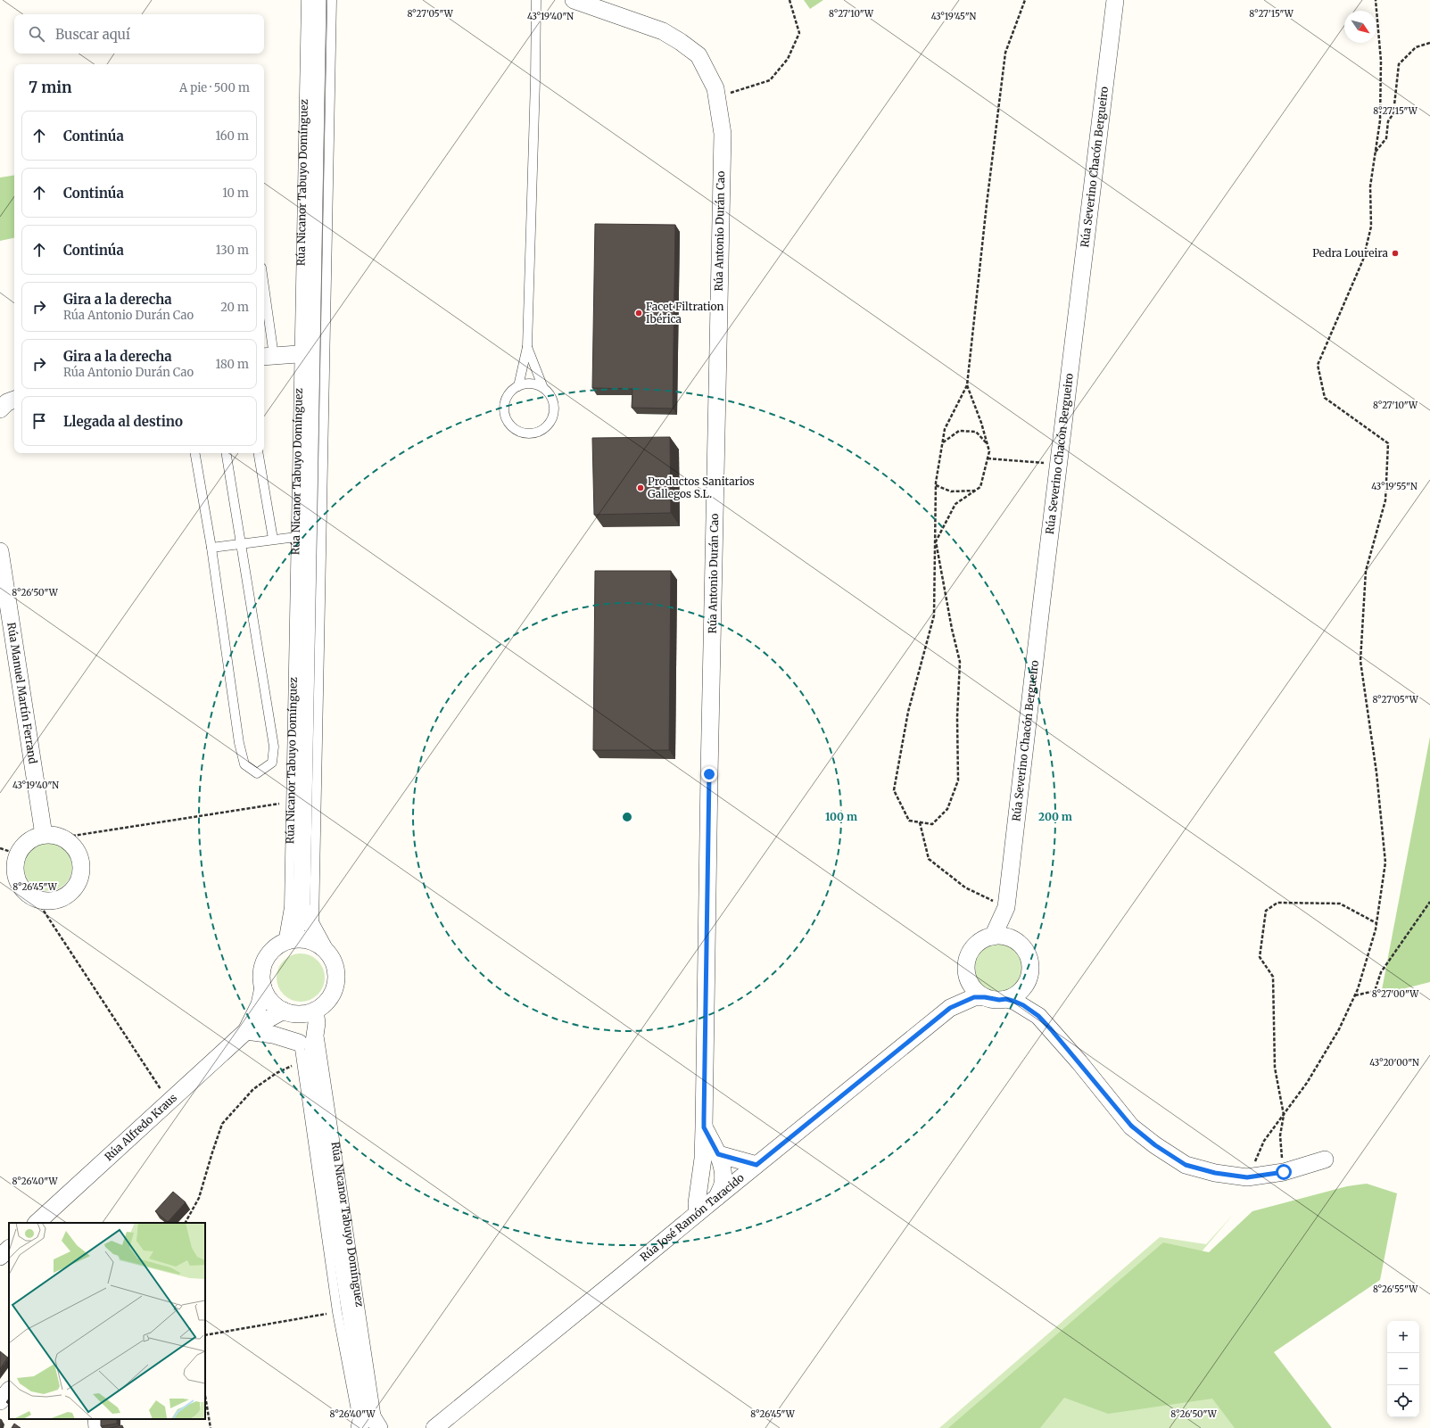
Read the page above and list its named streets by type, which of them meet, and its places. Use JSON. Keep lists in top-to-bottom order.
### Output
{
  "streets": {
    "street": [
      "Rúa Severino Chacón Bergueiro",
      "Rúa Nicanor Tabuyo Domínguez",
      "Rúa Antonio Durán Cao",
      "Rúa Manuel Martín Ferrand",
      "Rúa Alfredo Kraus",
      "Rúa José Ramón Taracido"
    ]
  },
  "crossings": [
    ["Rúa Severino Chacón Bergueiro", "Rúa José Ramón Taracido"],
    ["Rúa Nicanor Tabuyo Domínguez", "Rúa Alfredo Kraus"],
    ["Rúa Antonio Durán Cao", "Rúa José Ramón Taracido"]
  ],
  "places": ["Pedra Loureira", "Facet Filtration Ibérica", "Productos Sanitarios Gallegos S.L."],
  "north": "bottom right",
  "page": {
    "search": "Buscar aquí",
    "heading": ["7 min", "A pie · 500 m"],
    "list": [
      ["Continúa", "160 m"],
      ["Continúa", "10 m"],
      ["Continúa", "130 m"],
      ["Gira a la derecha", "Rúa Antonio Durán Cao", "20 m"],
      ["Gira a la derecha", "Rúa Antonio Durán Cao", "180 m"],
      "Llegada al destino"
    ],
    "map_buttons": ["+", "−"]
  },
  "coordinates": [
    "8°27'05\"W",
    "8°27'10\"W",
    "8°27'15\"W",
    "43°19'40\"N",
    "43°19'45\"N",
    "43°19'55\"N",
    "8°26'50\"W",
    "8°26'45\"W",
    "8°27'00\"W",
    "43°20'00\"N",
    "8°26'40\"W",
    "8°26'55\"W"
  ],
  "rings": ["100 m", "200 m"]
}
